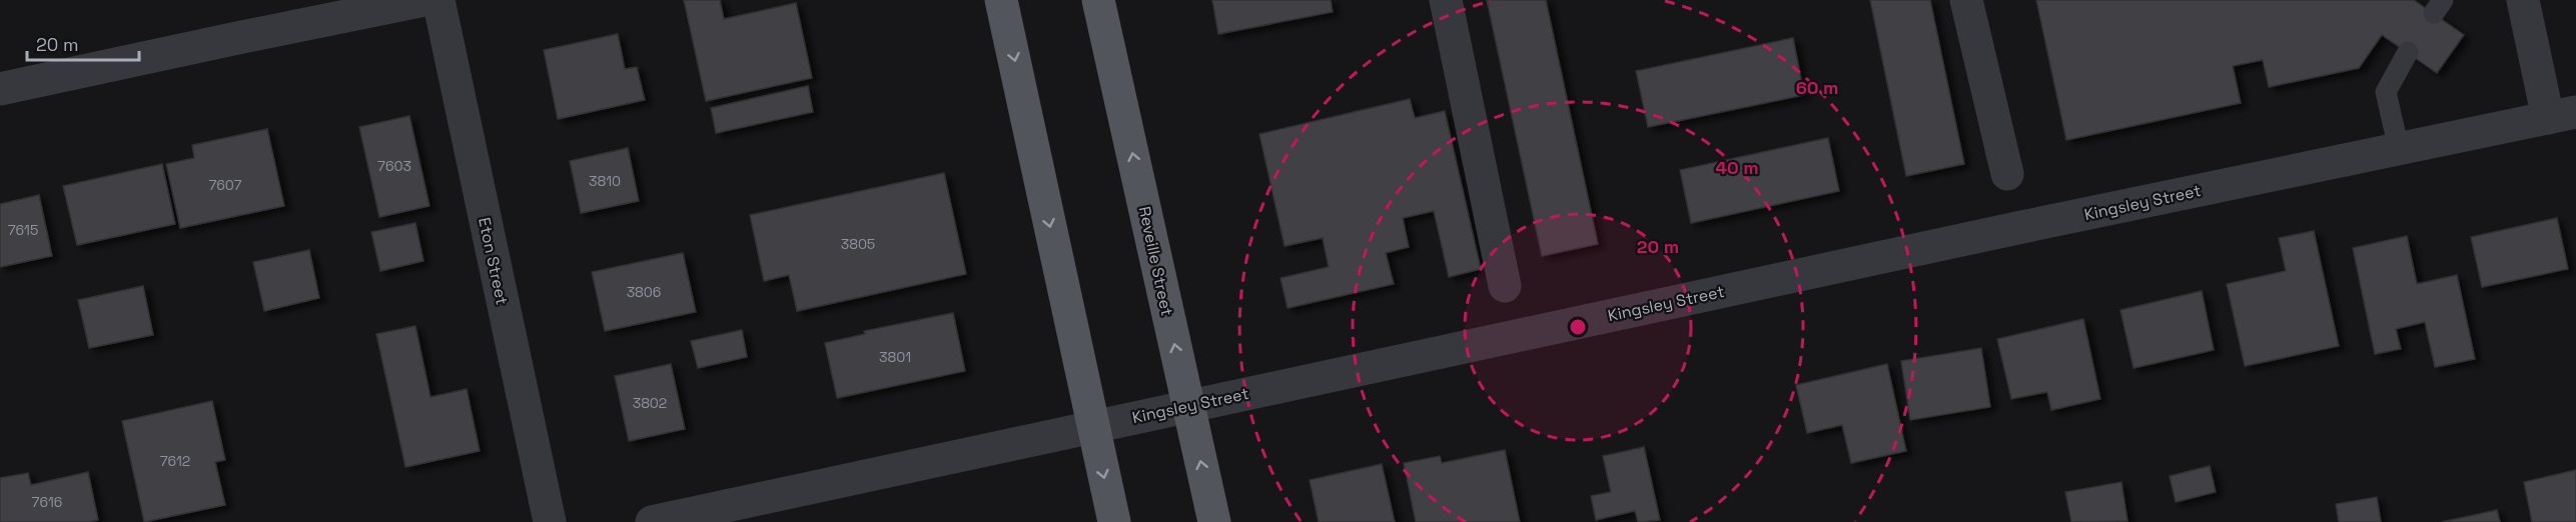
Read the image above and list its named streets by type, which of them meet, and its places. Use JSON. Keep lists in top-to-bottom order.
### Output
{
  "streets": {
    "main road": ["Reveille Street"],
    "street": ["Kingsley Street", "Eton Street"]
  },
  "crossings": [
    ["Kingsley Street", "Reveille Street"]
  ],
  "house_numbers": [
    "7603",
    "3810",
    "7607",
    "7615",
    "3805",
    "3806",
    "3801",
    "3802",
    "7612",
    "7616"
  ],
  "scale_bar": "20 m",
  "rings": ["60 m", "40 m", "20 m"]
}
